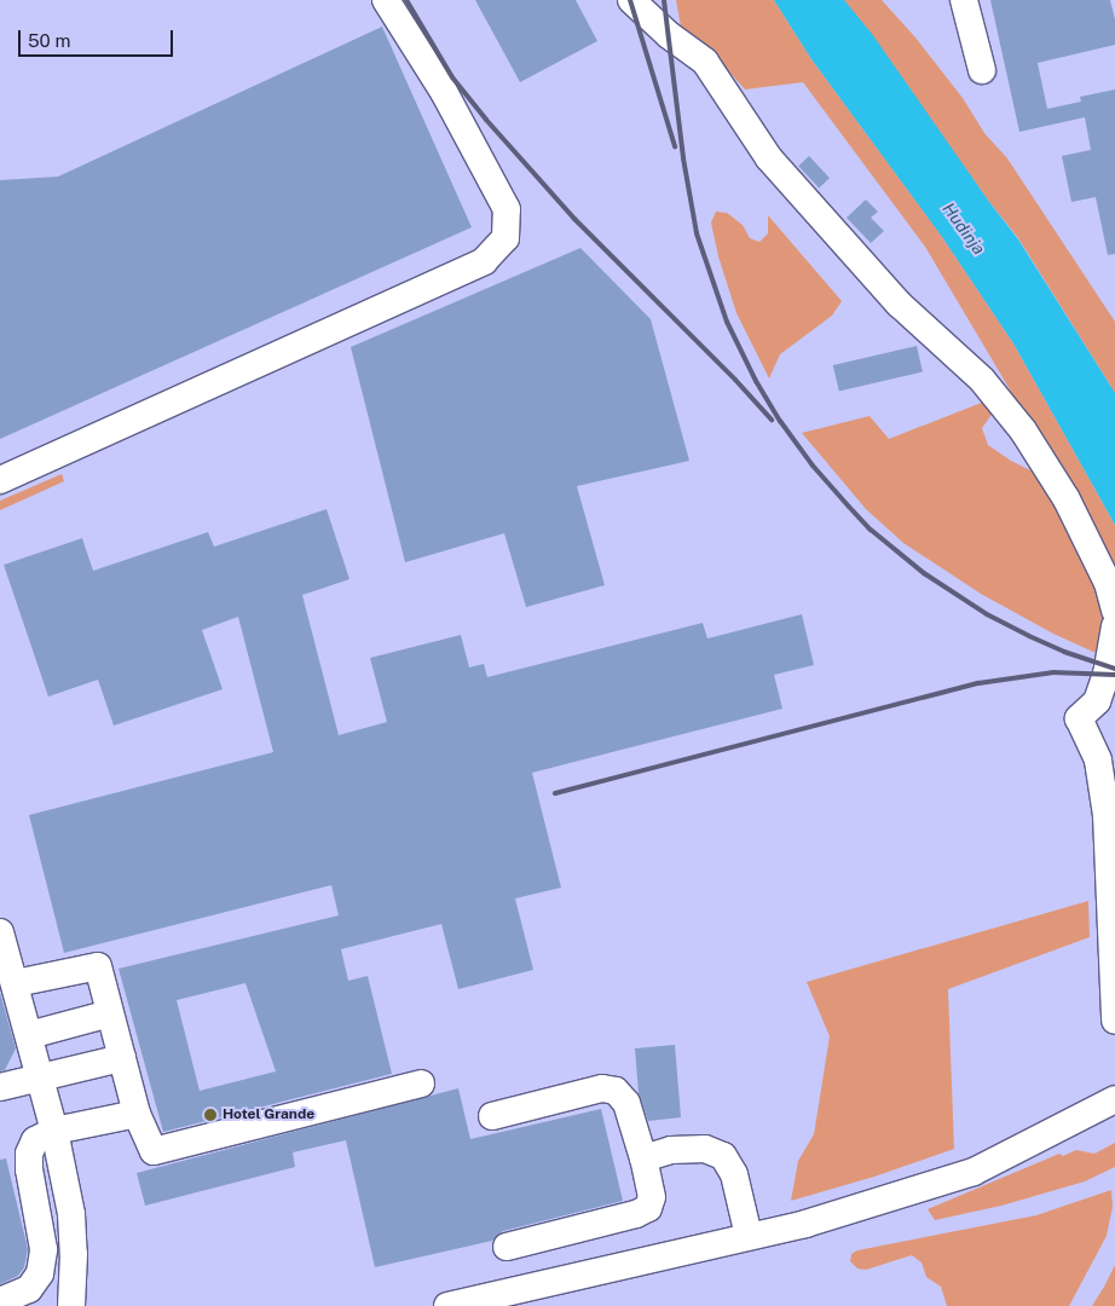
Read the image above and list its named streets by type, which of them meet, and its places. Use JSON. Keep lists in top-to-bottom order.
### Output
{
  "water": ["Hudinja"],
  "places": ["Hotel Grande"],
  "scale_bar": "50 m"
}
